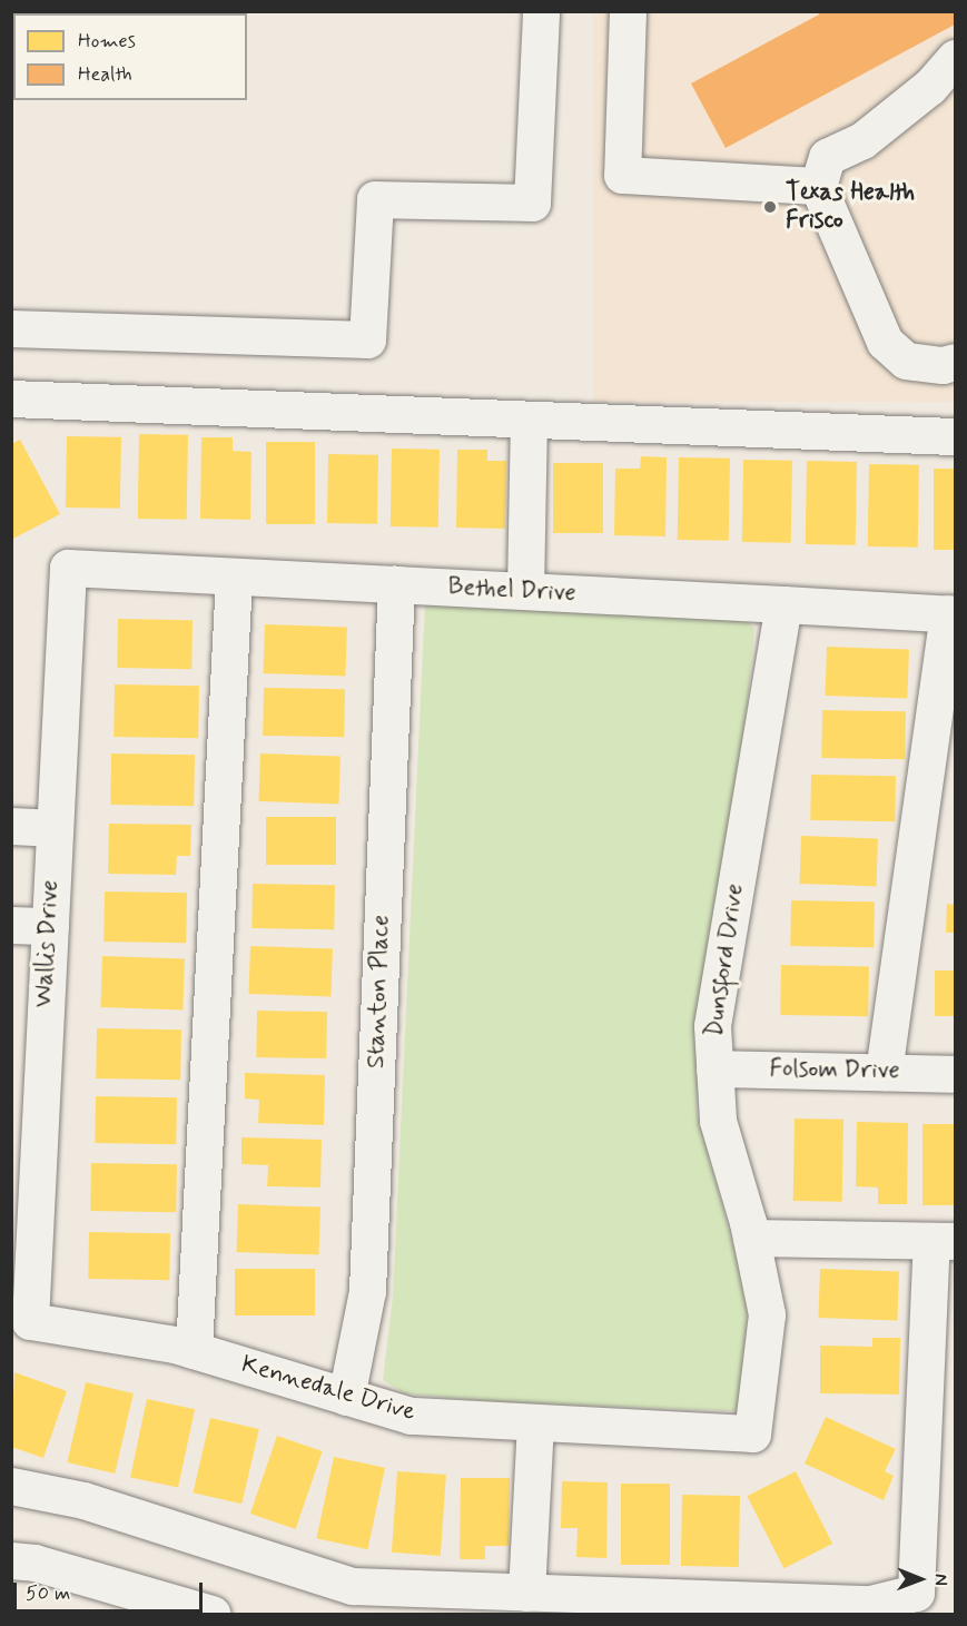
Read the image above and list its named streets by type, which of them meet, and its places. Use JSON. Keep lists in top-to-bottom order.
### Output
{
  "streets": {
    "street": [
      "Bethel Drive",
      "Wallis Drive",
      "Dunsford Drive",
      "Stanton Place",
      "Folsom Drive",
      "Kennedale Drive"
    ]
  },
  "crossings": [
    ["Bethel Drive", "Wallis Drive"],
    ["Bethel Drive", "Dunsford Drive"],
    ["Bethel Drive", "Stanton Place"],
    ["Wallis Drive", "Kennedale Drive"],
    ["Dunsford Drive", "Folsom Drive"],
    ["Dunsford Drive", "Kennedale Drive"],
    ["Stanton Place", "Kennedale Drive"]
  ],
  "places": ["Texas Health Frisco"],
  "legend": ["Homes", "Health"],
  "scale_bar": "50 m",
  "north": "right"
}
